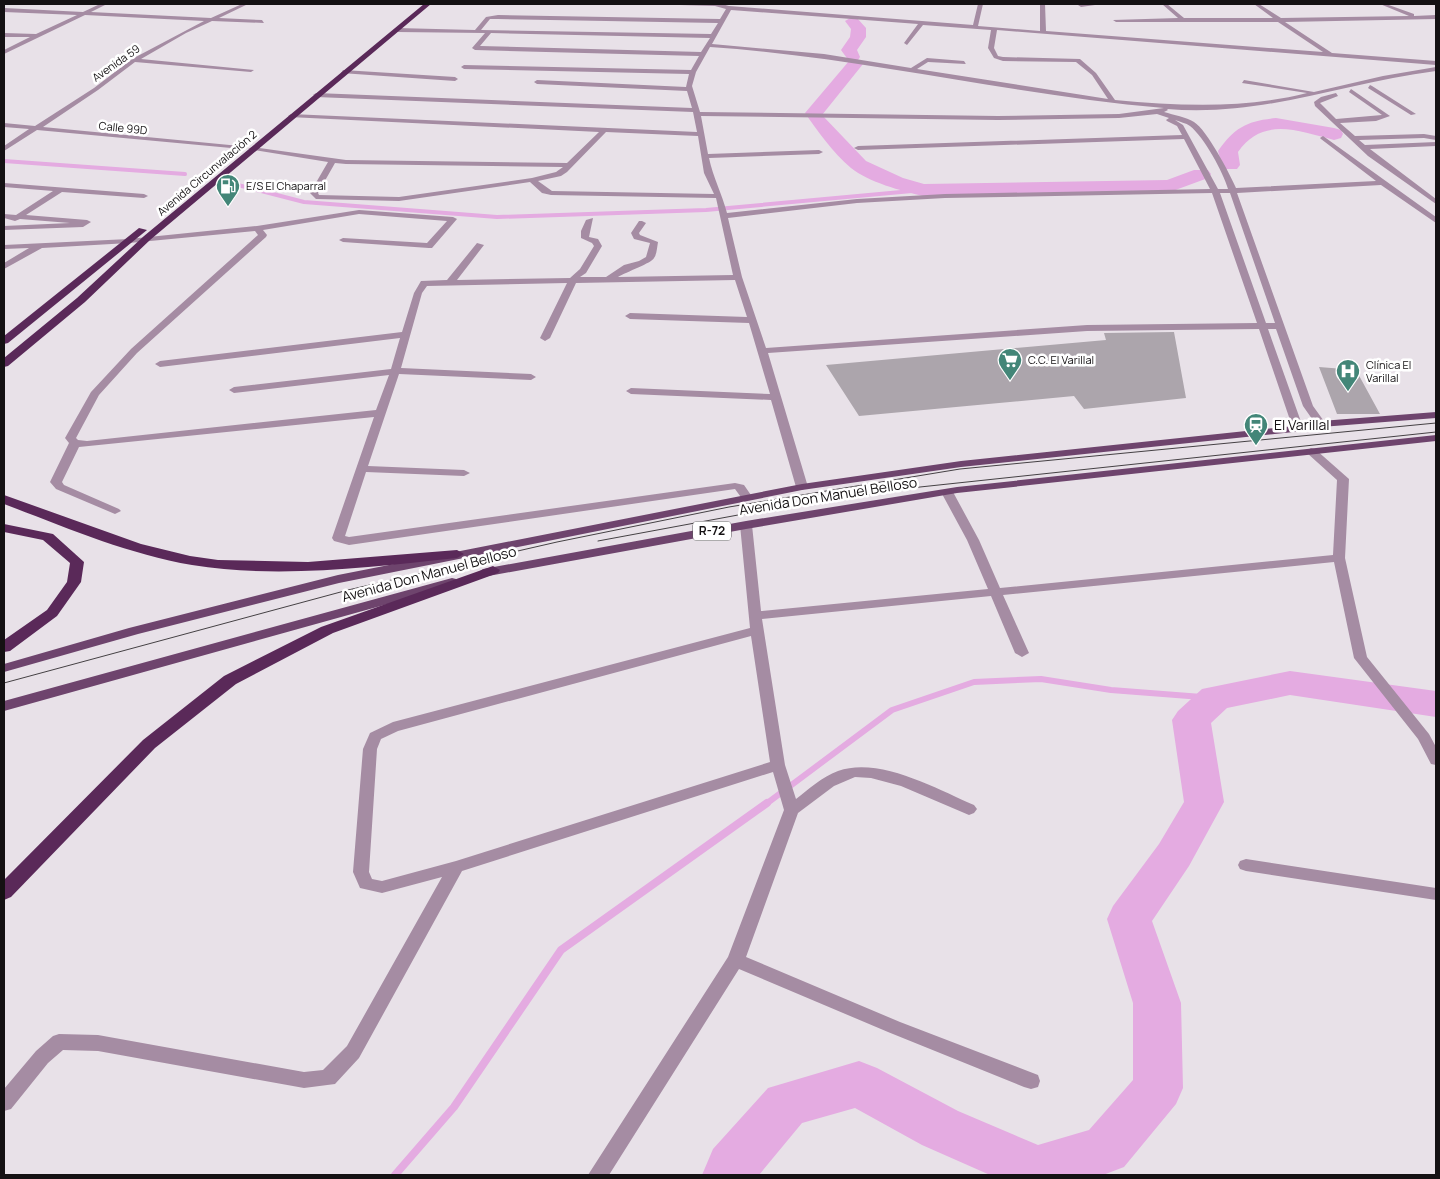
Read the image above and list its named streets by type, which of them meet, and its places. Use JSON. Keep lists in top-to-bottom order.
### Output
{
  "streets": {
    "highway": ["Avenida Circunvalación 2"],
    "main road": ["Avenida Don Manuel Belloso", "R-72"],
    "street": ["Avenida 59", "Calle 99D"]
  },
  "crossings": [
    ["Avenida 59", "Calle 99D"],
    ["Calle 99D", "Avenida Circunvalación 2"]
  ],
  "places": {
    "fuel station": ["E/S El Chaparral"],
    "supermarket": ["C.C. El Varillal"],
    "hospital": ["Clínica El Varillal"],
    "station": ["El Varillal"]
  }
}
